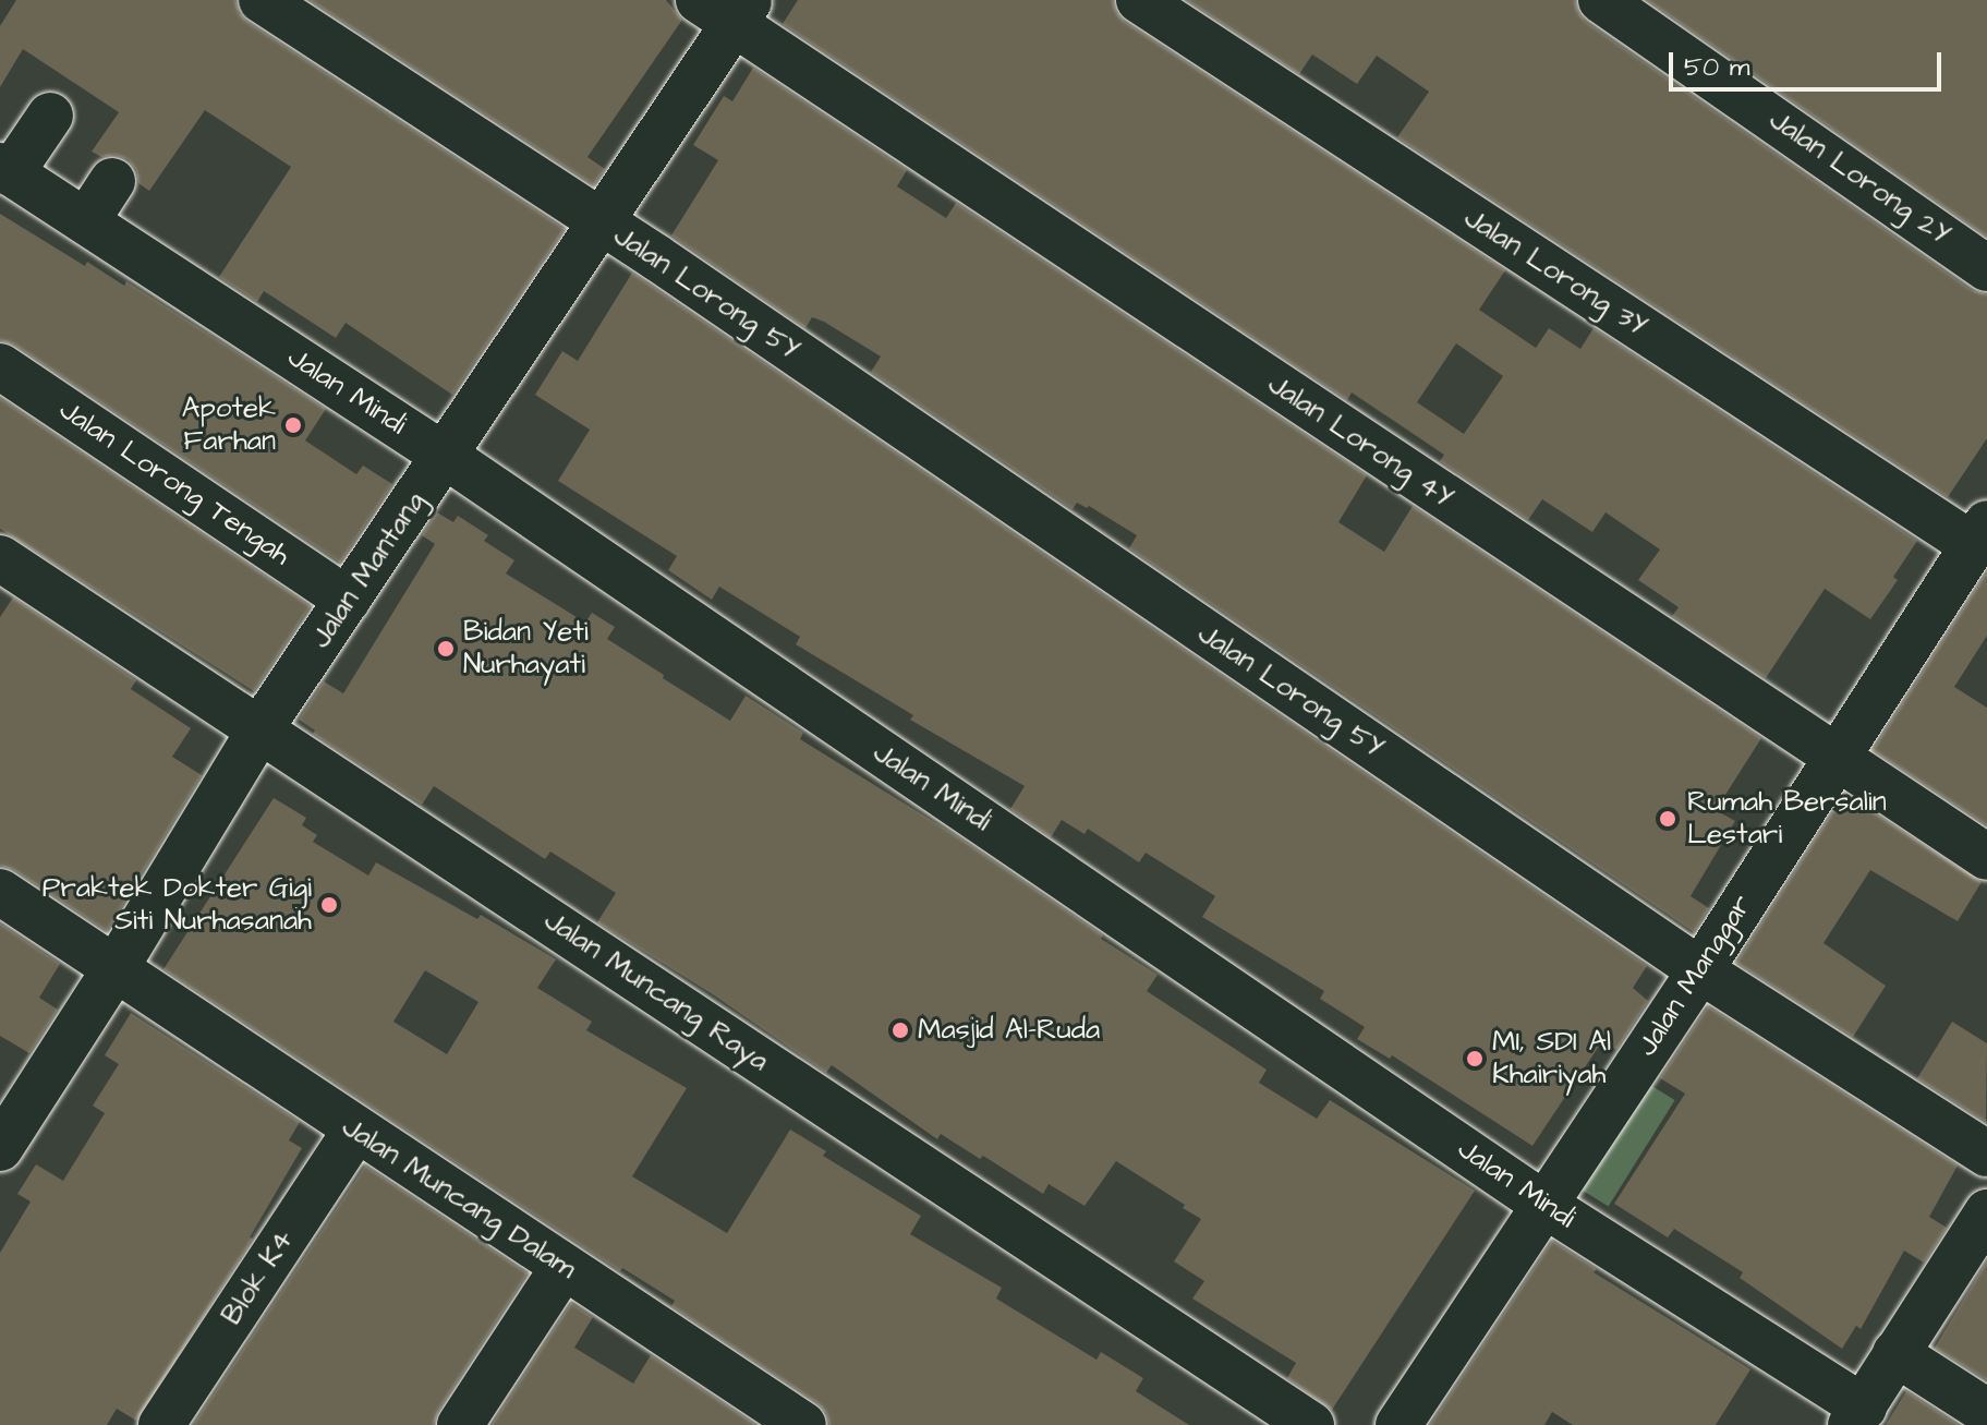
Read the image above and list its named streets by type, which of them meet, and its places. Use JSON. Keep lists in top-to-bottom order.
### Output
{
  "streets": {
    "street": [
      "Jalan Lorong 2Y",
      "Jalan Lorong 3Y",
      "Jalan Lorong 5Y",
      "Jalan Mindi",
      "Jalan Lorong 4Y",
      "Jalan Lorong Tengah",
      "Jalan Mantang",
      "Jalan Manggar",
      "Jalan Muncang Raya",
      "Jalan Muncang Dalam",
      "Blok K4"
    ]
  },
  "crossings": [
    ["Jalan Lorong 3Y", "Jalan Manggar"],
    ["Jalan Lorong 5Y", "Jalan Mantang"],
    ["Jalan Lorong 5Y", "Jalan Manggar"],
    ["Jalan Mindi", "Jalan Mantang"],
    ["Jalan Mindi", "Jalan Manggar"],
    ["Jalan Lorong 4Y", "Jalan Mantang"],
    ["Jalan Lorong 4Y", "Jalan Manggar"],
    ["Jalan Lorong Tengah", "Jalan Mantang"],
    ["Jalan Mantang", "Jalan Muncang Raya"],
    ["Jalan Mantang", "Jalan Muncang Dalam"],
    ["Jalan Muncang Dalam", "Blok K4"]
  ],
  "places": [
    "Apotek Farhan",
    "Bidan Yeti Nurhayati",
    "Rumah Bersalin Lestari",
    "Praktek Dokter Gigi Siti Nurhasanah",
    "Masjid Al-Ruda",
    "MI, SDI Al Khairiyah"
  ],
  "scale_bar": "50 m"
}
